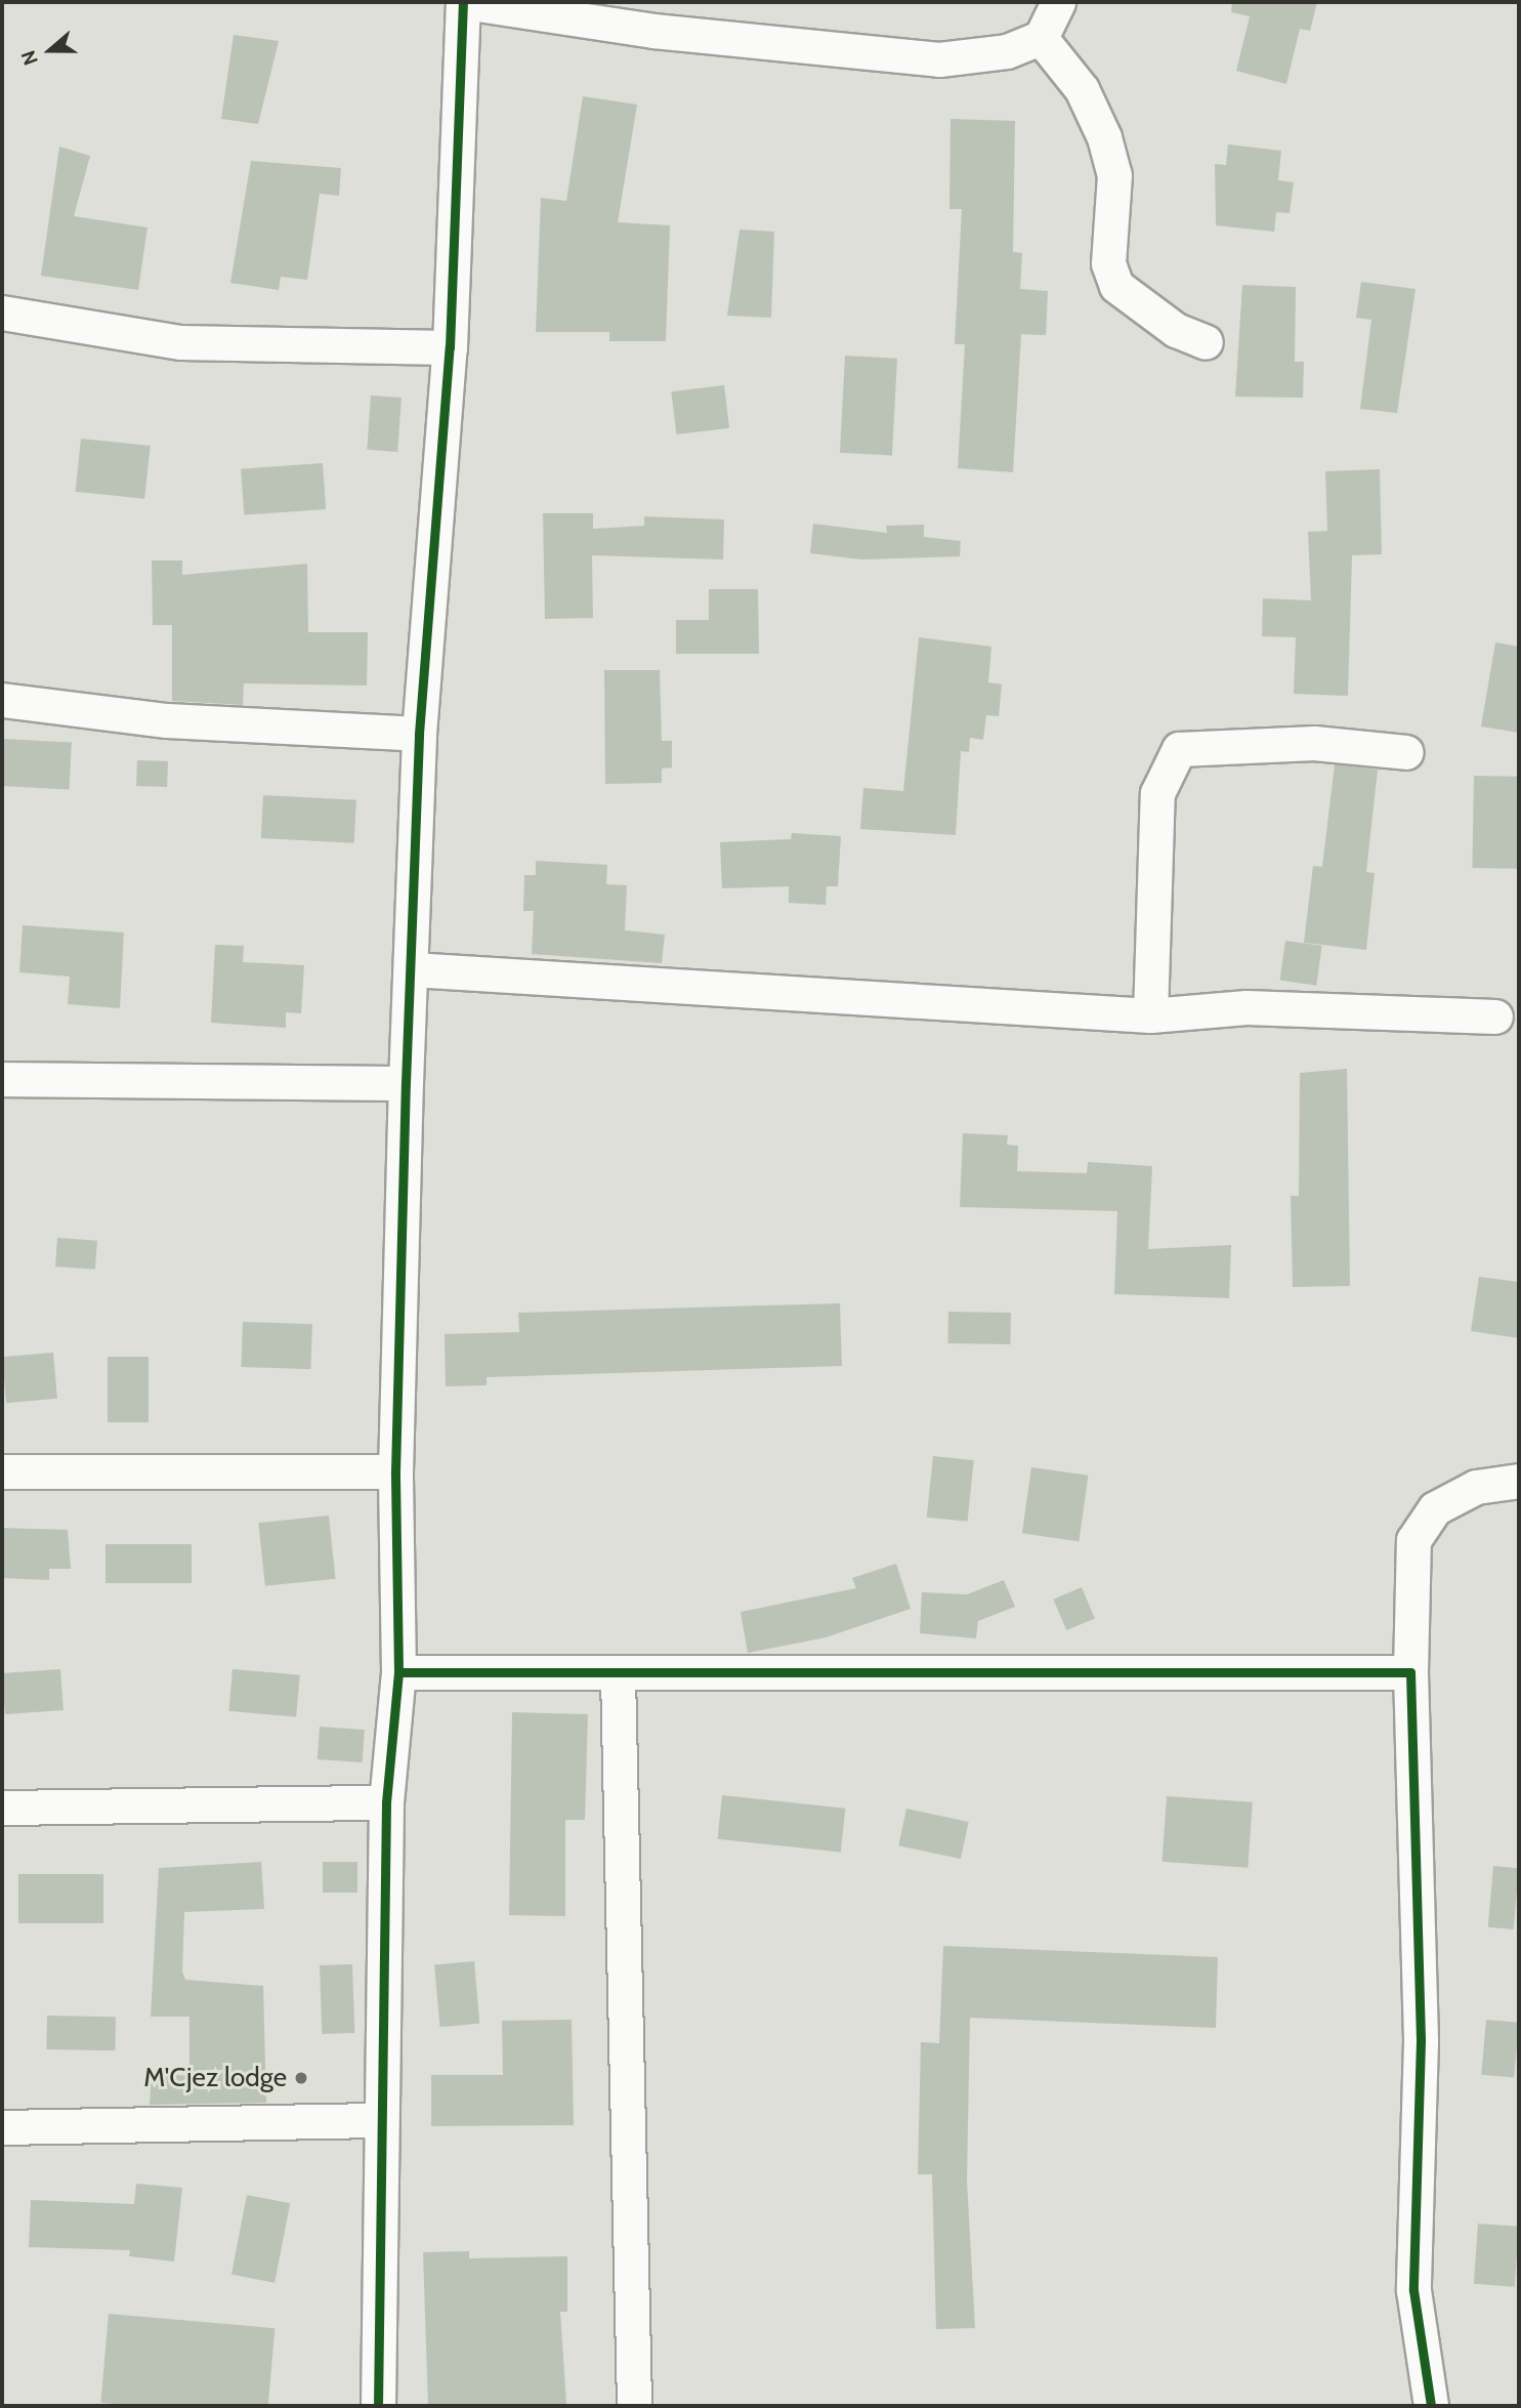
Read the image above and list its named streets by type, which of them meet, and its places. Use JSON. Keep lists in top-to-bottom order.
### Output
{
  "places": ["M'Cjez lodge"],
  "north": "left"
}
